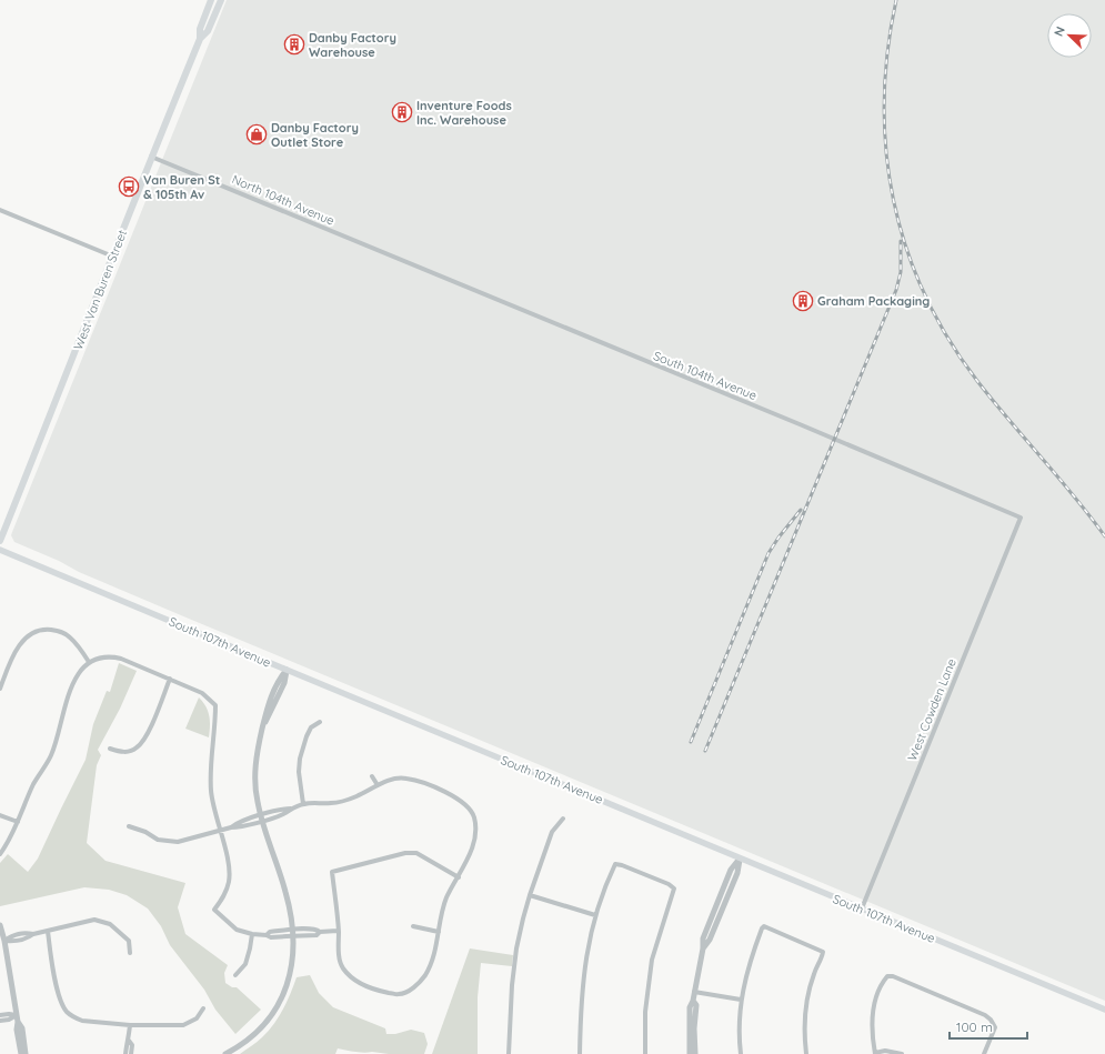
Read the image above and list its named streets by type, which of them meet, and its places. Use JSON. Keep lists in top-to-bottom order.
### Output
{
  "streets": {
    "main road": ["West Van Buren Street", "South 107th Avenue"],
    "street": ["North 104th Avenue", "South 104th Avenue", "West Cowden Lane"]
  },
  "crossings": [
    ["North 104th Avenue", "West Van Buren Street"],
    ["North 104th Avenue", "South 104th Avenue"],
    ["South 104th Avenue", "West Cowden Lane"],
    ["South 107th Avenue", "West Cowden Lane"]
  ],
  "places": {
    "building": ["Danby Factory Warehouse", "Inventure Foods Inc. Warehouse", "Graham Packaging"],
    "shop": ["Danby Factory Outlet Store"],
    "bus stop": ["Van Buren St & 105th Av"]
  },
  "scale_bar": "100 m",
  "north": "top left"
}
